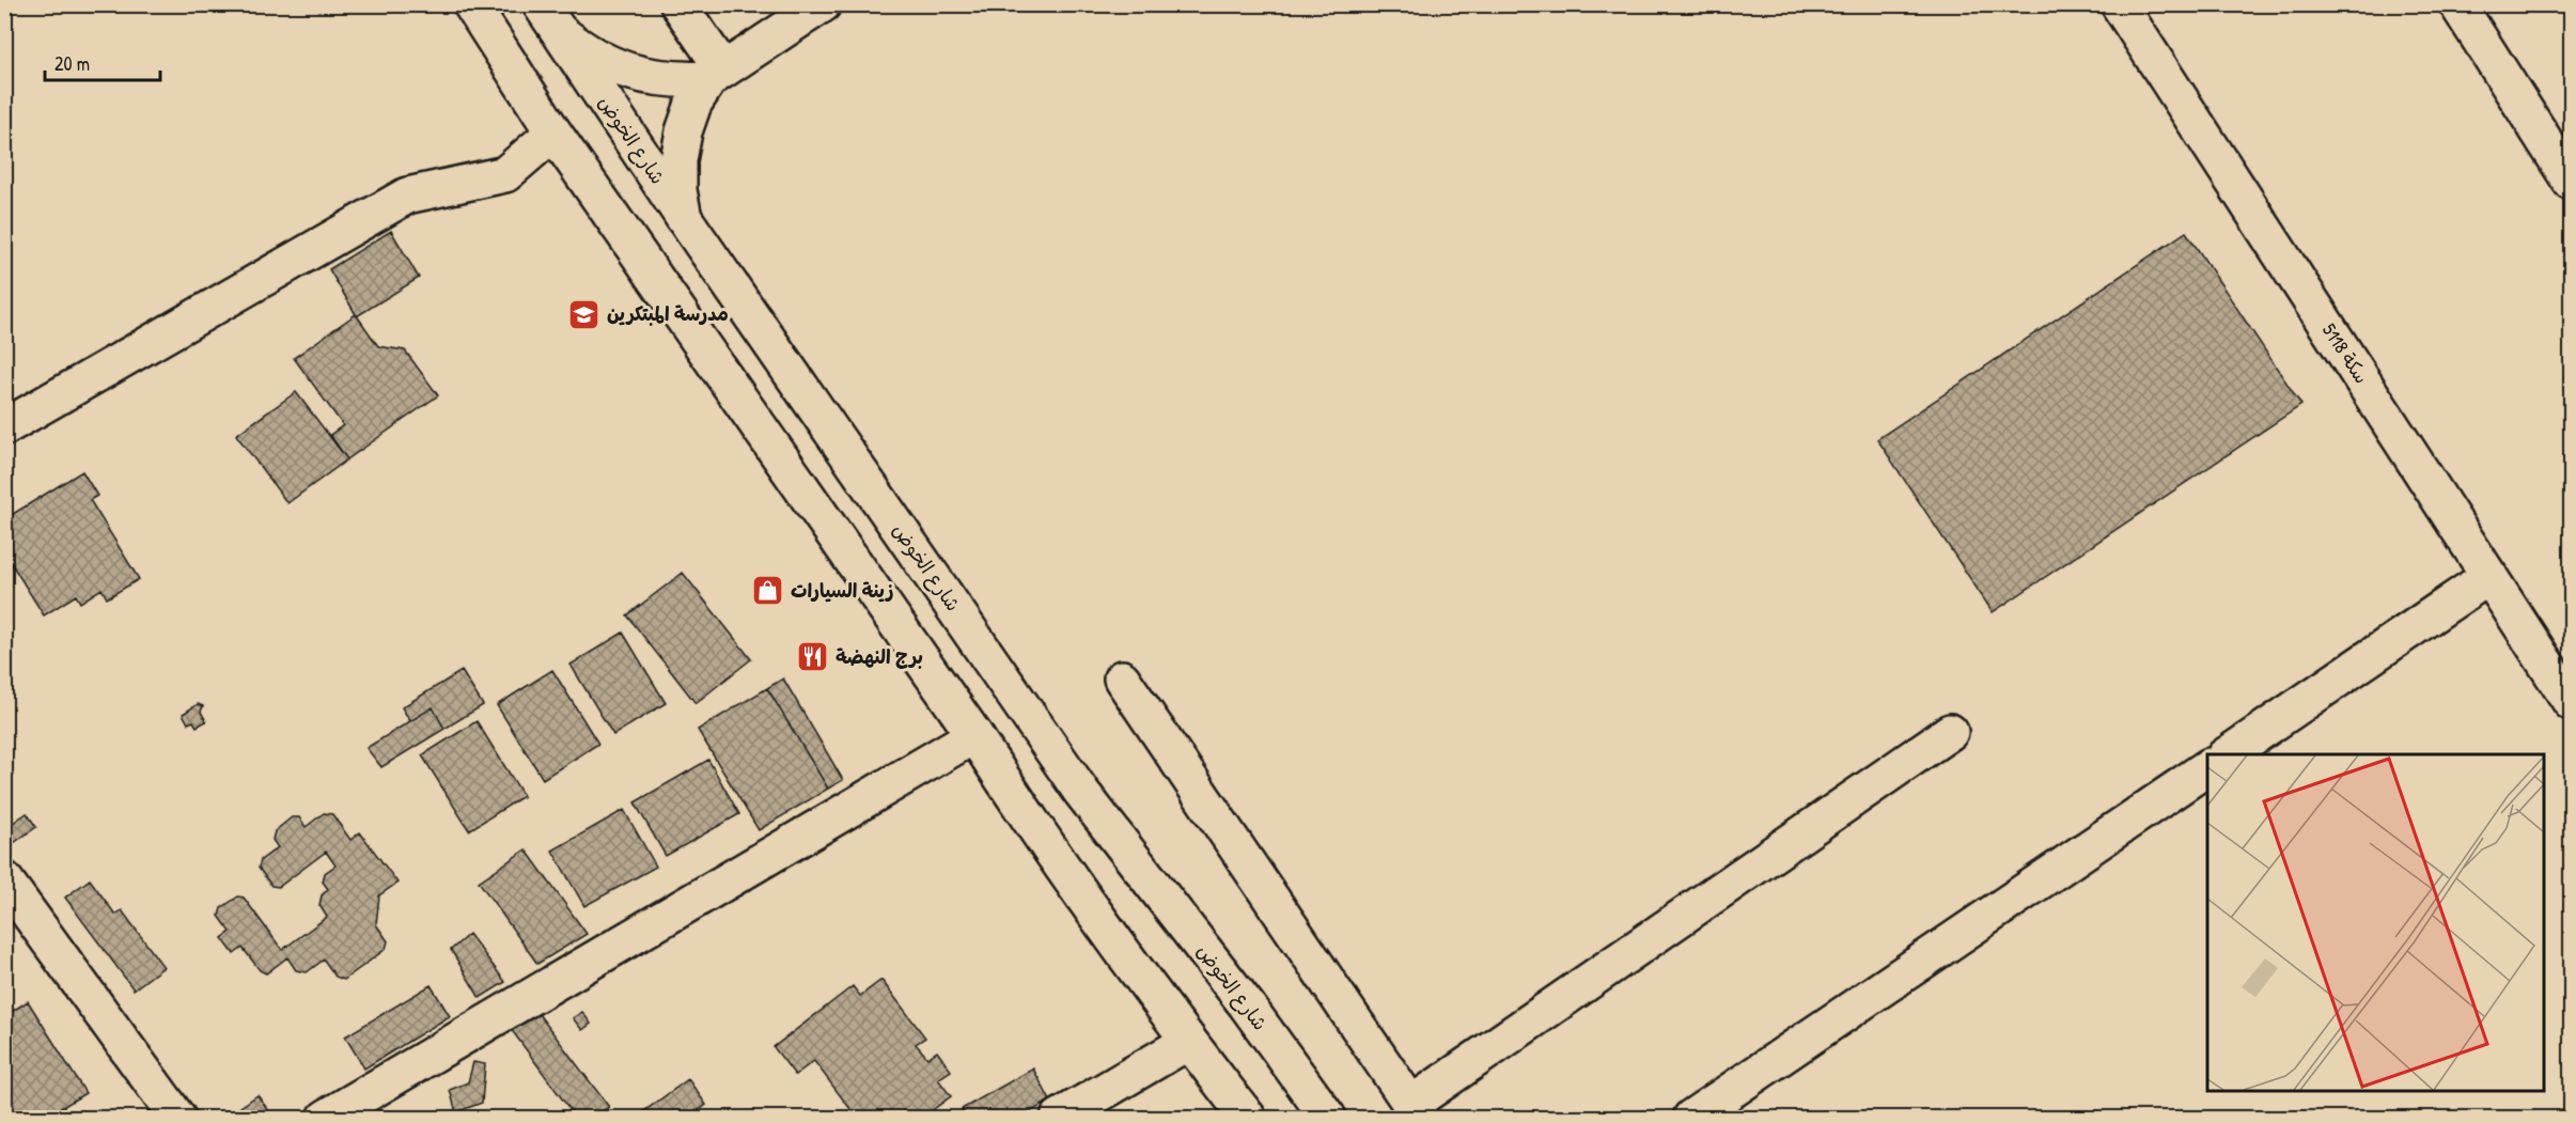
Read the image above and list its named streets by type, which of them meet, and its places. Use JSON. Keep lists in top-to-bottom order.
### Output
{
  "streets": {
    "street": ["شارع الخوض", "سكة 5118"]
  },
  "places": {
    "school or university": ["مدرسة المبتكرين"],
    "shop": ["زينة السيارات"],
    "restaurant": ["برج النهضة"]
  },
  "scale_bar": "20 m"
}
